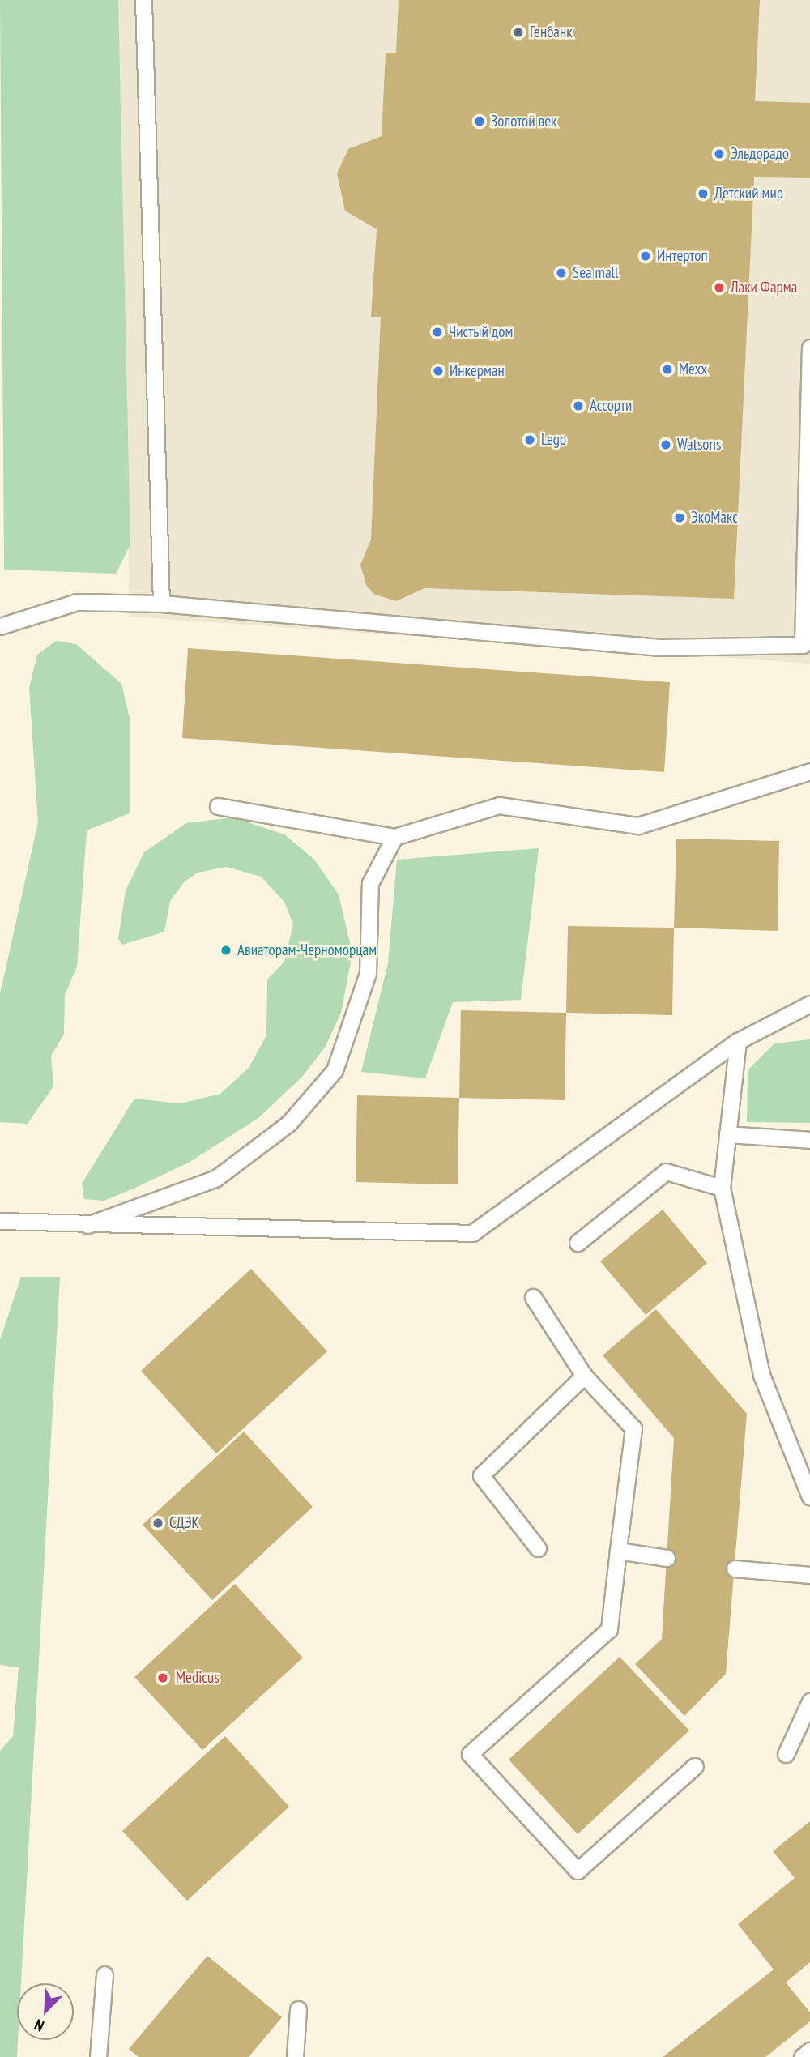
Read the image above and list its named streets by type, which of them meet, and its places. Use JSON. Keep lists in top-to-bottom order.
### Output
{
  "places": [
    "Генбанк",
    "Золотой век",
    "Эльдорадо",
    "Детский мир",
    "Интертоп",
    "Sea mall",
    "Лаки Фарма",
    "Чистый дом",
    "Mexx",
    "Инкерман",
    "Ассорти",
    "Lego",
    "Watsons",
    "ЭкоМакс",
    "Авиаторам-Черноморцам",
    "СДЭК",
    "Medicus"
  ],
  "north": "bottom left"
}
